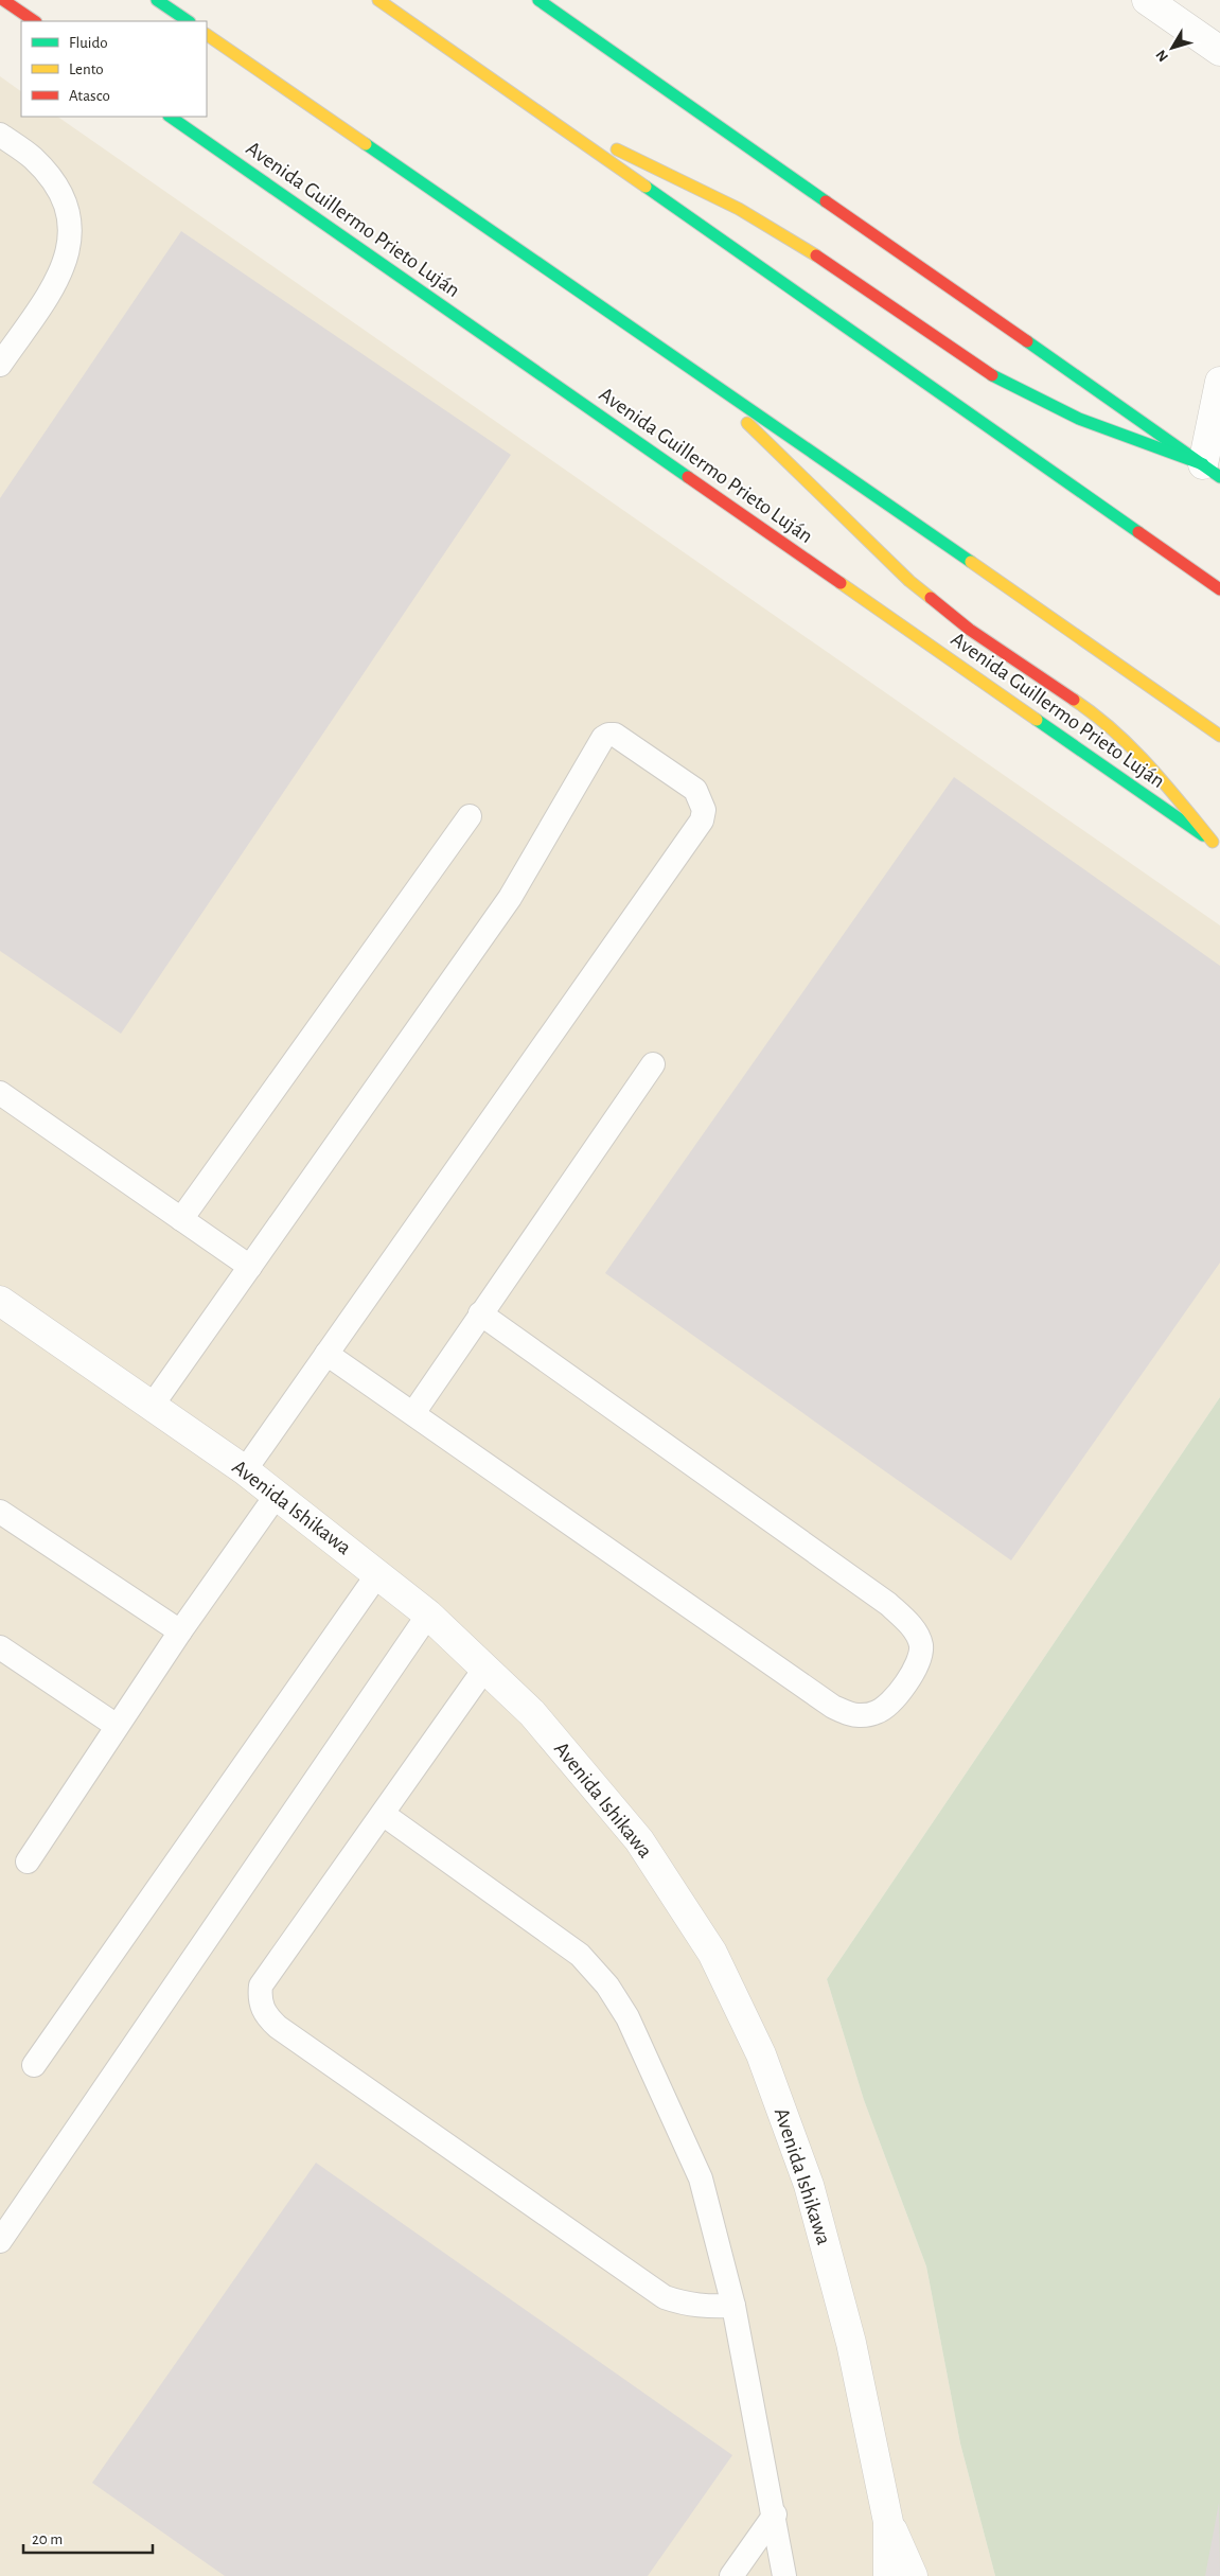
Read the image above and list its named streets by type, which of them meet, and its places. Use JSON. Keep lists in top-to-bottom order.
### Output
{
  "streets": {
    "main road": ["Avenida Guillermo Prieto Luján"],
    "street": ["Avenida Ishikawa"]
  },
  "legend": ["Fluido", "Lento", "Atasco"],
  "scale_bar": "20 m",
  "north": "bottom left"
}
